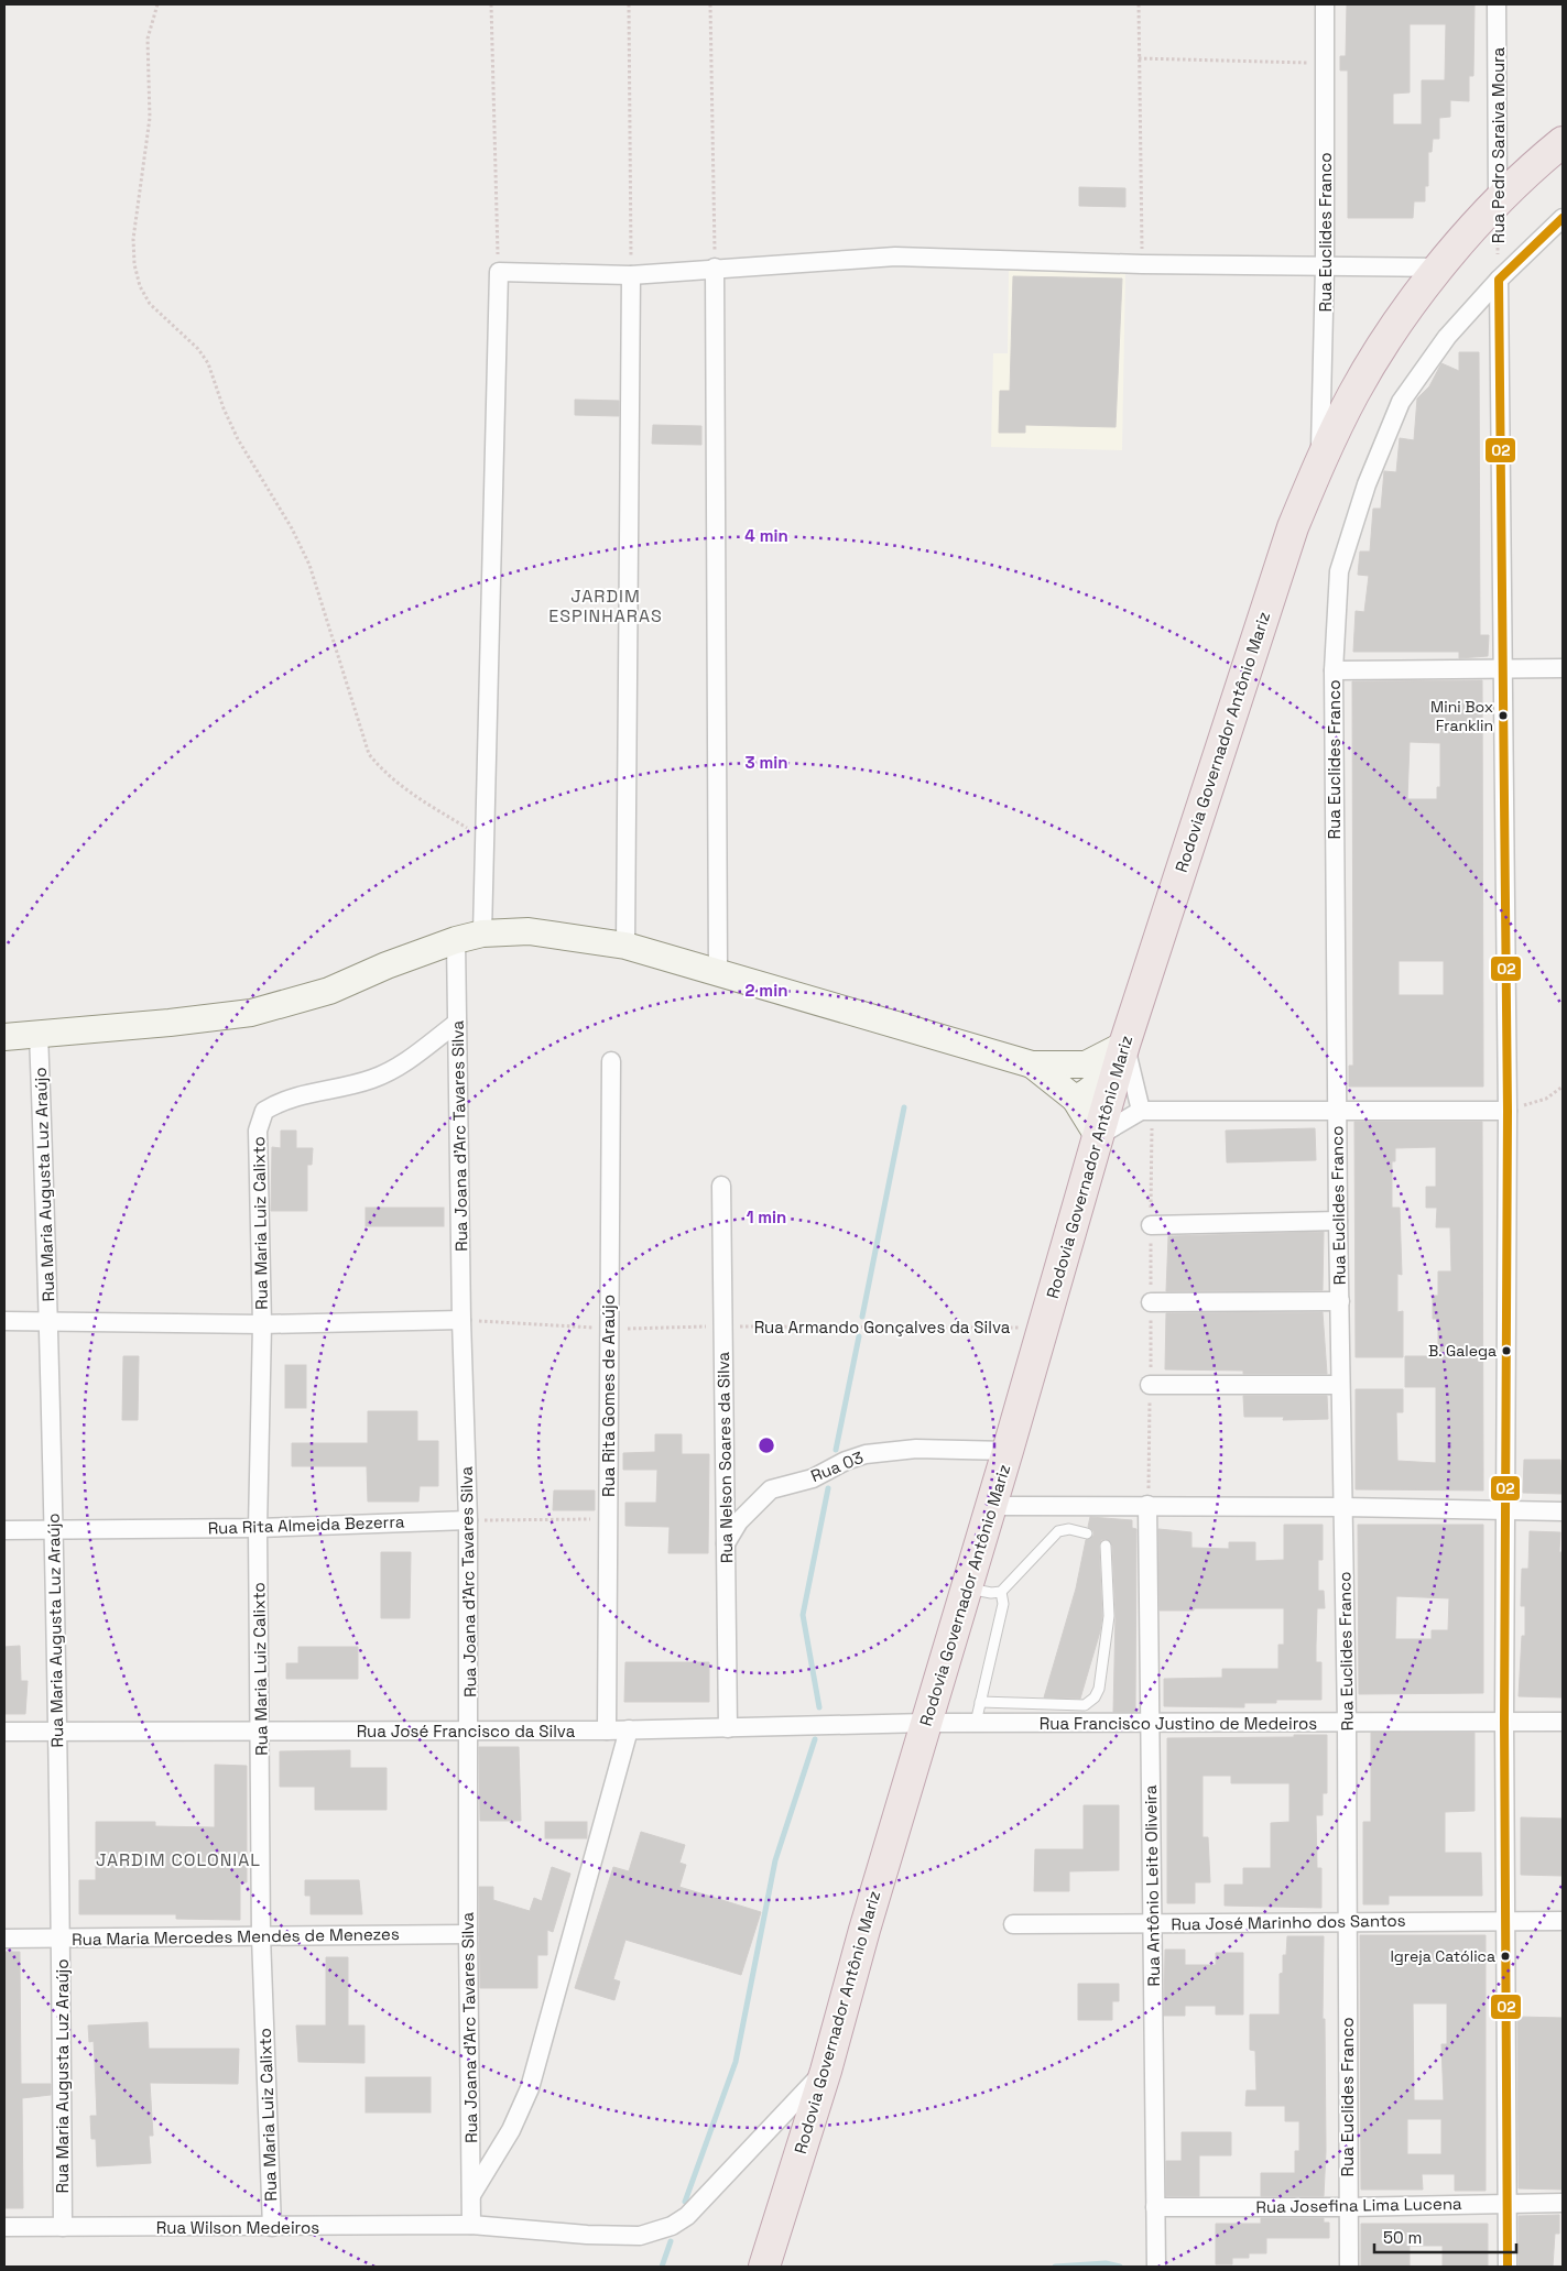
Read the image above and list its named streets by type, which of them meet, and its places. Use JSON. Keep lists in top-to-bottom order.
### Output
{
  "streets": {
    "highway": ["Rodovia Governador Antônio Mariz"],
    "street": [
      "Rua Pedro Saraiva Moura",
      "Rua Euclides Franco",
      "Rua Joana d'Arc Tavares Silva",
      "Rua Maria Augusta Luz Araújo",
      "Rua Maria Luiz Calixto",
      "Rua Rita Gomes de Araújo",
      "Rua Nelson Soares da Silva",
      "Rua 03",
      "Rua Rita Almeida Bezerra",
      "Rua Francisco Justino de Medeiros",
      "Rua José Francisco da Silva",
      "Rua Antônio Leite Oliveira",
      "Rua José Marinho dos Santos",
      "Rua Maria Mercedes Mendes de Menezes",
      "Rua Josefina Lima Lucena",
      "Rua Wilson Medeiros"
    ],
    "path": ["Rua Armando Gonçalves da Silva"]
  },
  "crossings": [
    ["Rua Pedro Saraiva Moura", "Rua Euclides Franco"],
    ["Rua Pedro Saraiva Moura", "Rodovia Governador Antônio Mariz"],
    ["Rua Euclides Franco", "Rodovia Governador Antônio Mariz"],
    ["Rua Euclides Franco", "Rua Francisco Justino de Medeiros"],
    ["Rua Euclides Franco", "Rua José Marinho dos Santos"],
    ["Rua Euclides Franco", "Rua Josefina Lima Lucena"],
    ["Rodovia Governador Antônio Mariz", "Rua Armando Gonçalves da Silva"],
    ["Rodovia Governador Antônio Mariz", "Rua 03"],
    ["Rodovia Governador Antônio Mariz", "Rua Francisco Justino de Medeiros"],
    ["Rodovia Governador Antônio Mariz", "Rua José Francisco da Silva"],
    ["Rodovia Governador Antônio Mariz", "Rua Wilson Medeiros"],
    ["Rua Joana d'Arc Tavares Silva", "Rua Maria Luiz Calixto"],
    ["Rua Joana d'Arc Tavares Silva", "Rua Rita Almeida Bezerra"],
    ["Rua Joana d'Arc Tavares Silva", "Rua José Francisco da Silva"],
    ["Rua Joana d'Arc Tavares Silva", "Rua Maria Mercedes Mendes de Menezes"],
    ["Rua Joana d'Arc Tavares Silva", "Rua Wilson Medeiros"],
    ["Rua Maria Augusta Luz Araújo", "Rua Rita Almeida Bezerra"],
    ["Rua Maria Augusta Luz Araújo", "Rua José Francisco da Silva"],
    ["Rua Maria Augusta Luz Araújo", "Rua Maria Mercedes Mendes de Menezes"],
    ["Rua Maria Augusta Luz Araújo", "Rua Wilson Medeiros"],
    ["Rua Maria Luiz Calixto", "Rua Rita Almeida Bezerra"],
    ["Rua Maria Luiz Calixto", "Rua José Francisco da Silva"],
    ["Rua Maria Luiz Calixto", "Rua Maria Mercedes Mendes de Menezes"],
    ["Rua Maria Luiz Calixto", "Rua Wilson Medeiros"],
    ["Rua Armando Gonçalves da Silva", "Rua Nelson Soares da Silva"],
    ["Rua Rita Gomes de Araújo", "Rua José Francisco da Silva"],
    ["Rua Nelson Soares da Silva", "Rua 03"],
    ["Rua Nelson Soares da Silva", "Rua José Francisco da Silva"],
    ["Rua Francisco Justino de Medeiros", "Rua José Francisco da Silva"],
    ["Rua Francisco Justino de Medeiros", "Rua Antônio Leite Oliveira"],
    ["Rua Antônio Leite Oliveira", "Rua José Marinho dos Santos"],
    ["Rua Antônio Leite Oliveira", "Rua Josefina Lima Lucena"]
  ],
  "districts": ["JARDIM ESPINHARAS", "JARDIM COLONIAL"],
  "places": ["Mini Box Franklin", "B. Galega", "Igreja Católica"],
  "lines": ["transit line 02"],
  "scale_bar": "50 m",
  "rings": [
    "4 min",
    "3 min",
    "2 min",
    "1 min"
  ]
}
